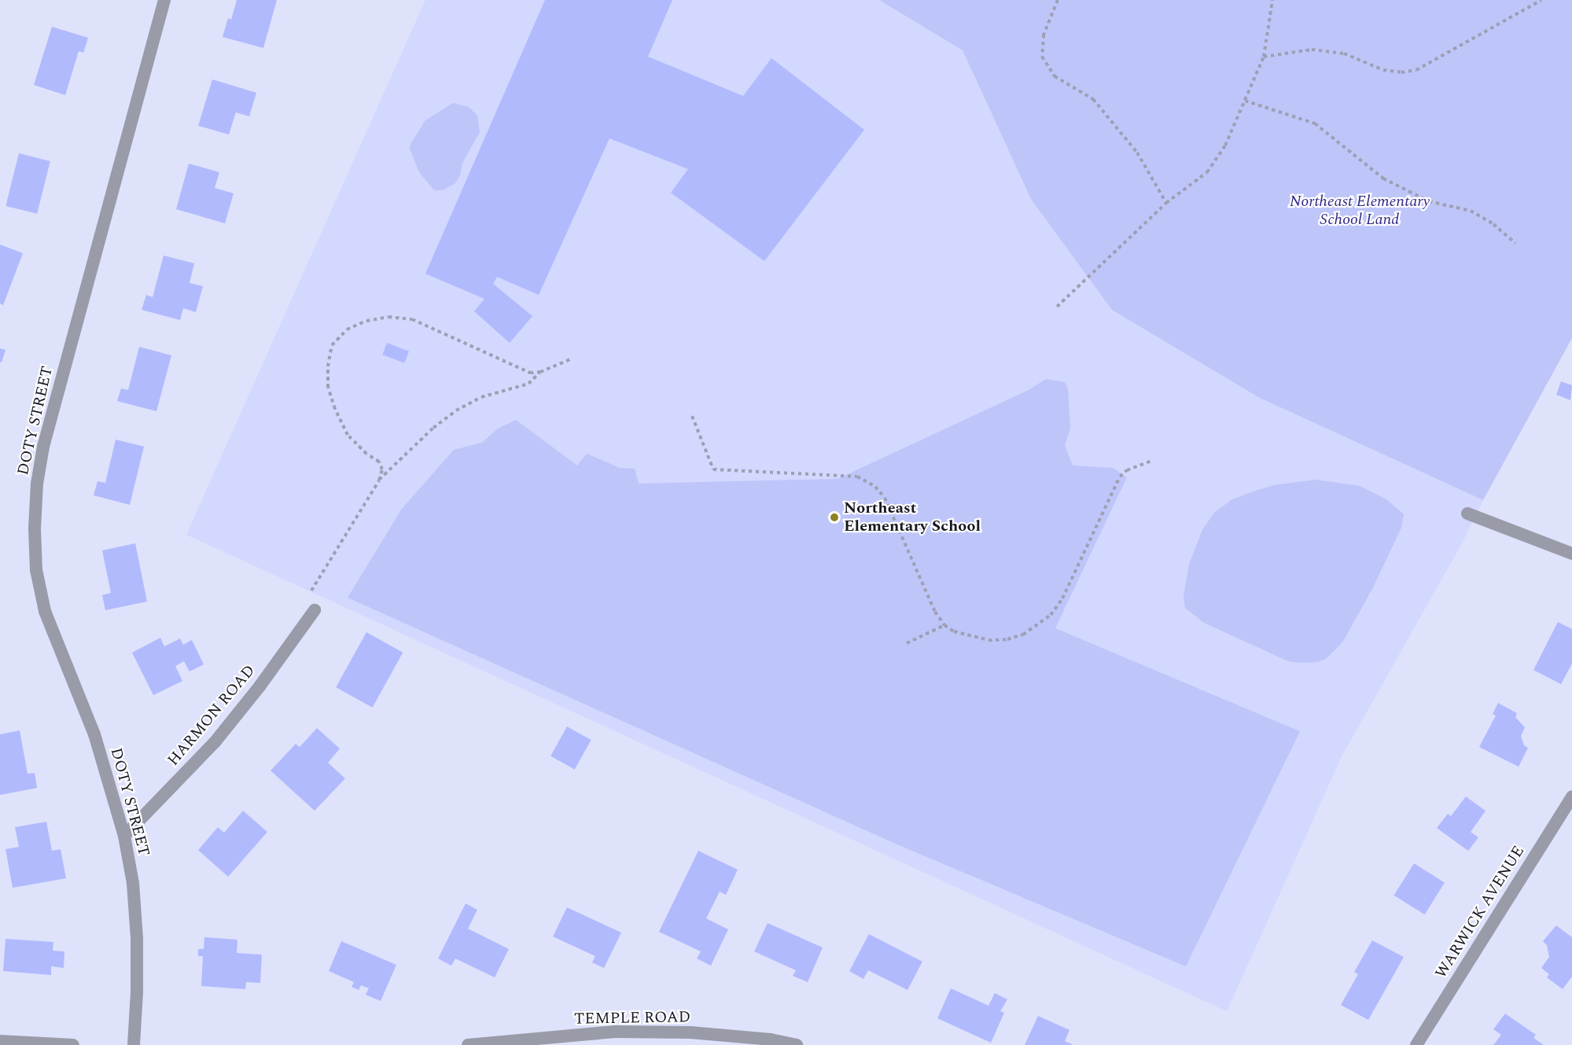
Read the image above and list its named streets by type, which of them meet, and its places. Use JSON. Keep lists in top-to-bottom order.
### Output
{
  "streets": {
    "street": [
      "DOTY STREET",
      "HARMON ROAD",
      "WARWICK AVENUE",
      "TEMPLE ROAD"
    ]
  },
  "crossings": [
    ["DOTY STREET", "HARMON ROAD"]
  ],
  "parks": ["Northeast Elementary School Land"],
  "places": ["Northeast Elementary School"]
}
